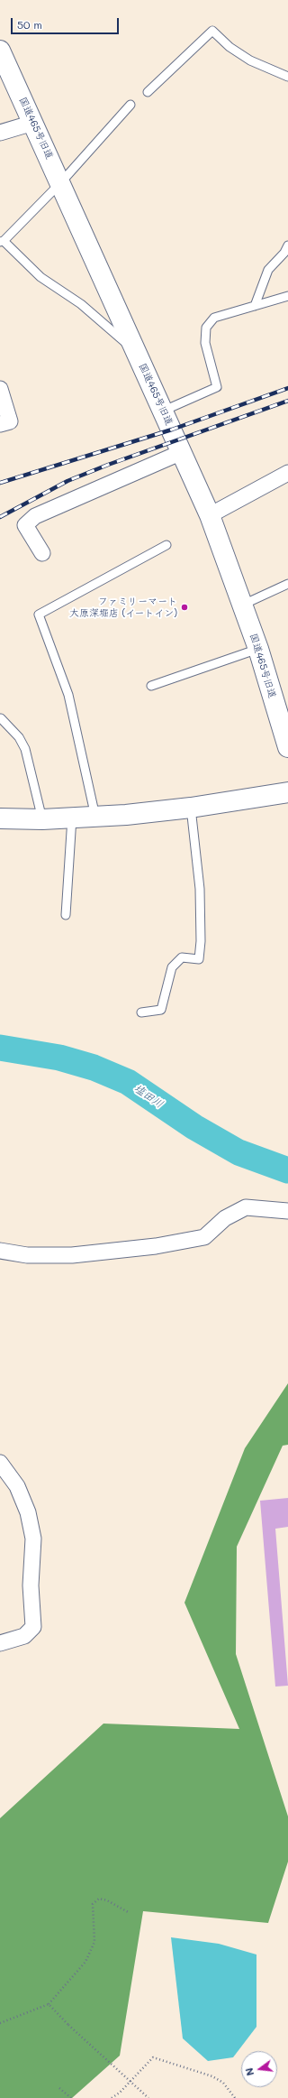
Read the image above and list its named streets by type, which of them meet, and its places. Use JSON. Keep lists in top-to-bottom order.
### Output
{
  "streets": {
    "street": ["国道465号旧道"]
  },
  "water": ["塩田川"],
  "places": ["ファミリーマート 大原深堀店 (イートイン)"],
  "scale_bar": "50 m",
  "north": "left"
}
